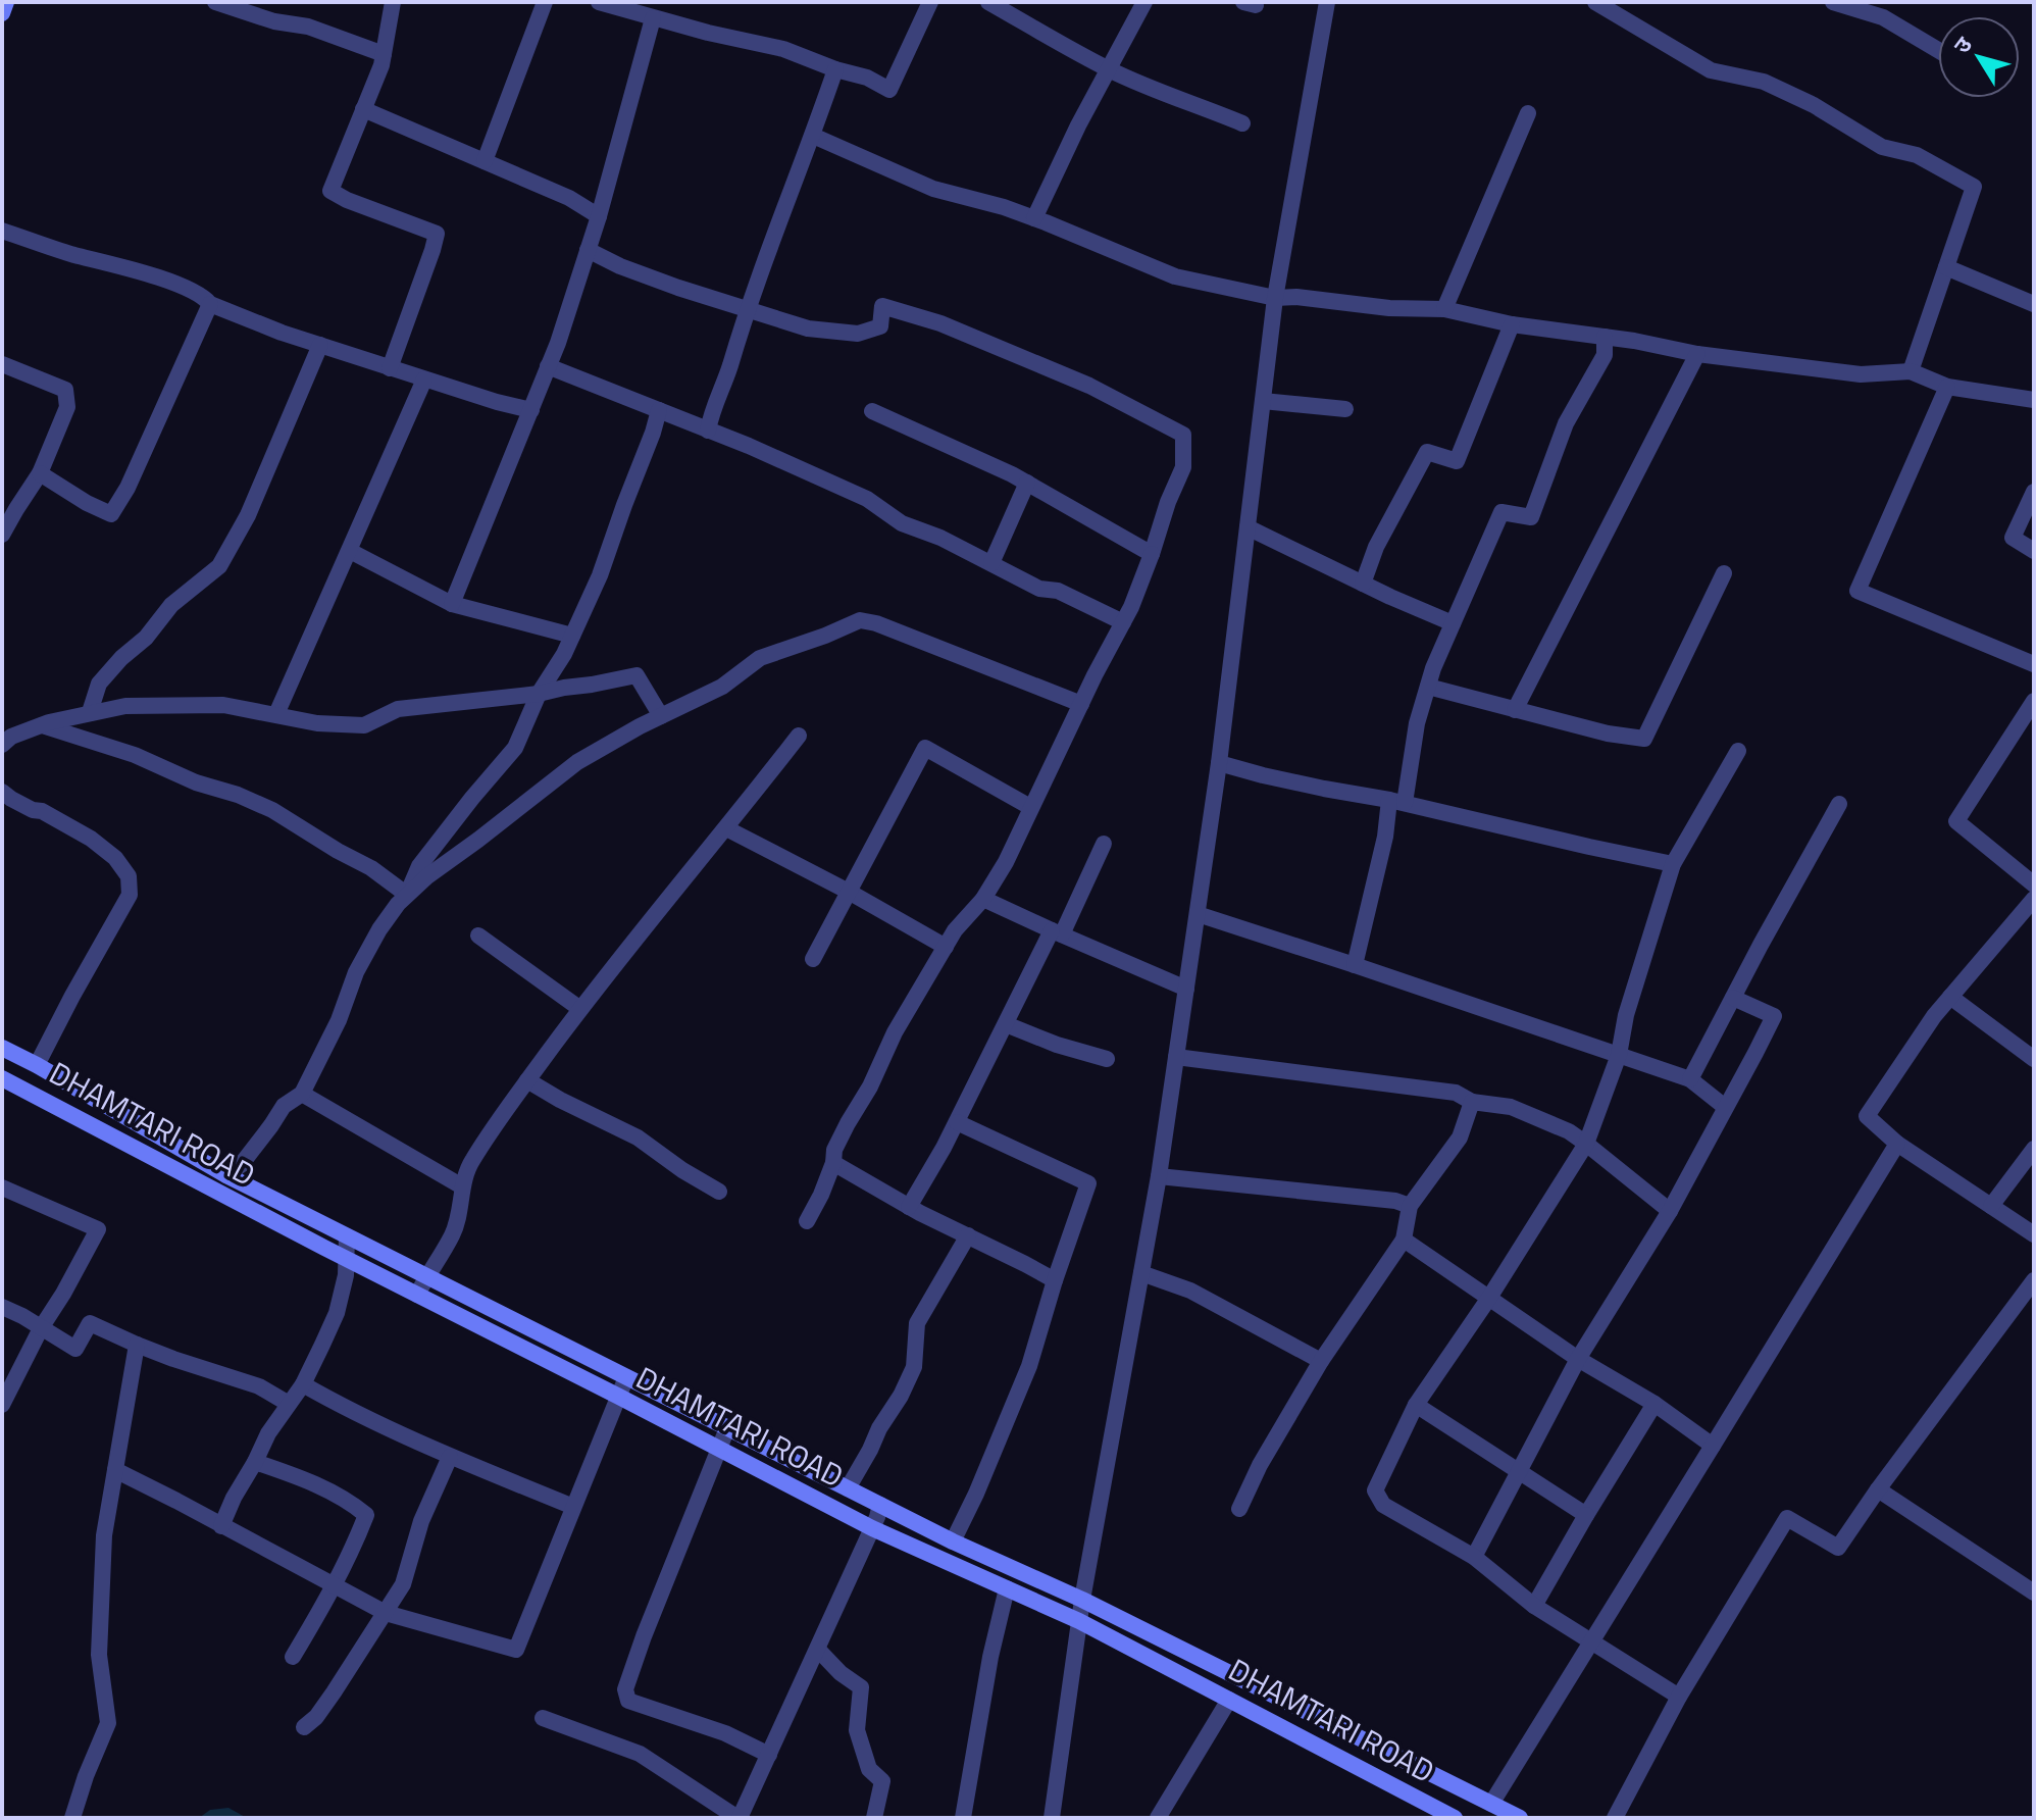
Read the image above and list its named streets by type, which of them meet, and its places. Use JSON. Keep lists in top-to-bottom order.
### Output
{
  "streets": {
    "main road": ["DHAMTARI ROAD"]
  },
  "north": "top left"
}
